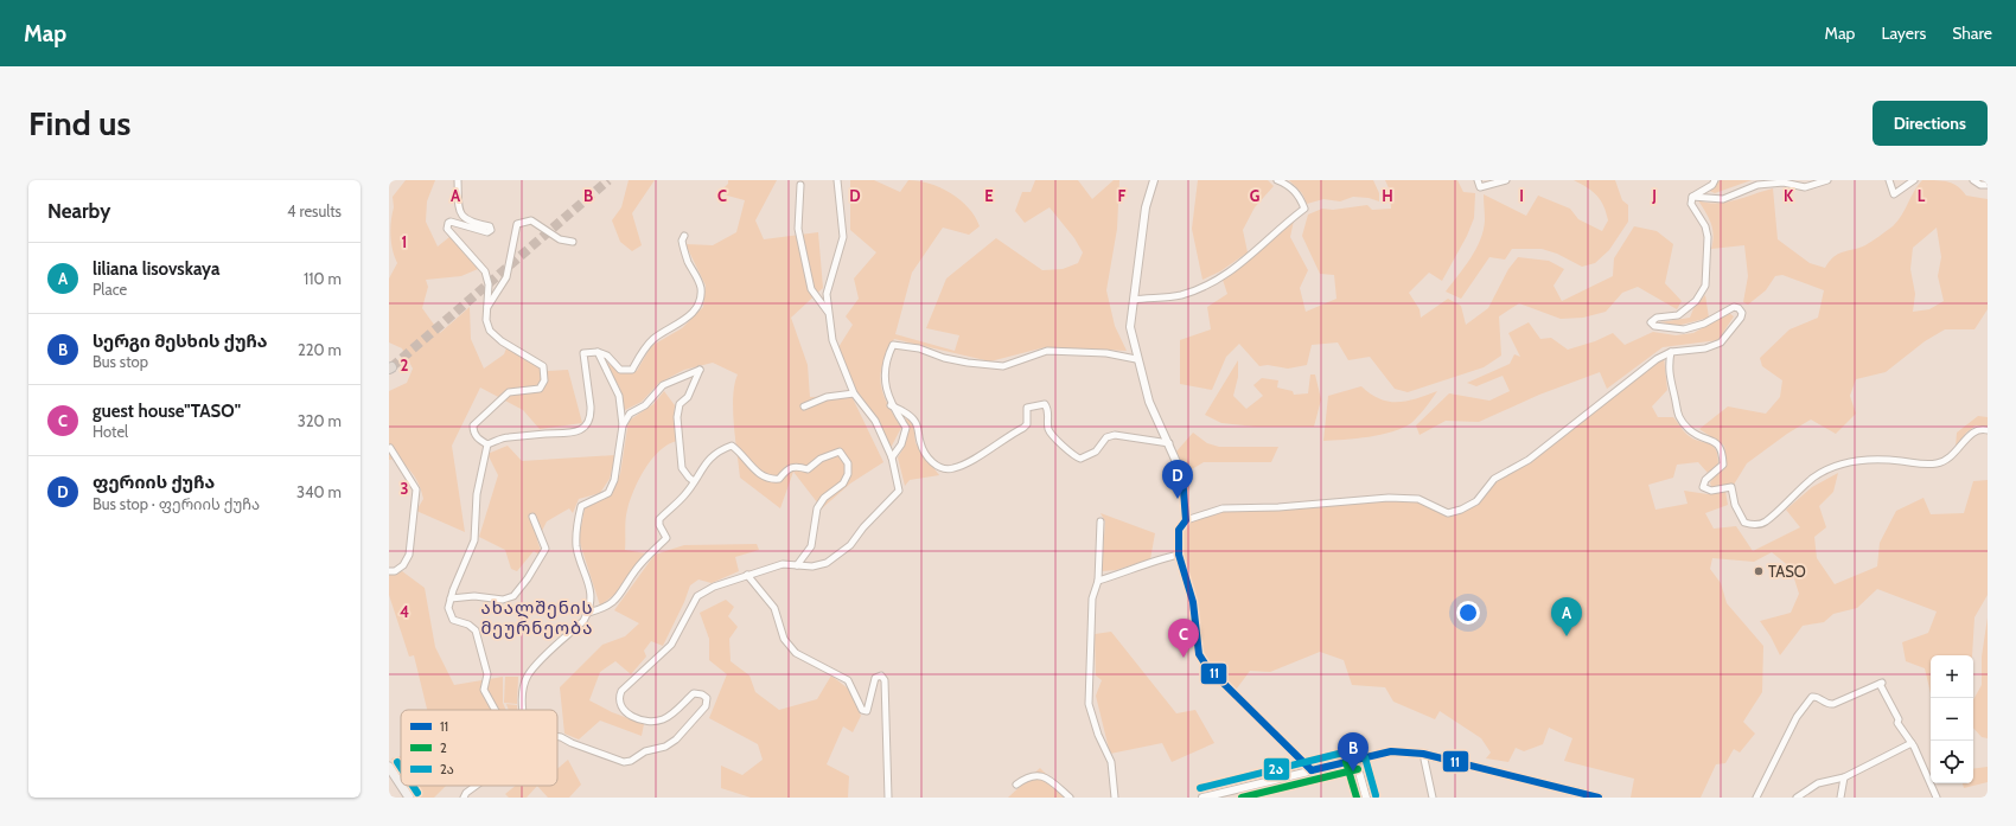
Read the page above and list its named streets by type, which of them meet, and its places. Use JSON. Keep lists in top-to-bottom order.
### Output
{
  "districts": ["ახალშენის მეურნეობა"],
  "places": ["TASO"],
  "lines": ["transit line 11", "transit line 2ა", "transit line 2"],
  "legend": ["11", "2", "2ა"],
  "page": {
    "header": "Map",
    "nav": ["Map", "Layers", "Share"],
    "buttons": "Directions",
    "title": "Find us",
    "heading": ["Nearby", "4 results"],
    "list": [
      {
        "mark": "A",
        "name": "liliana lisovskaya",
        "note": "Place",
        "value": "110 m"
      },
      {
        "mark": "B",
        "name": "სერგი მესხის ქუჩა",
        "note": "Bus stop",
        "value": "220 m"
      },
      {
        "mark": "C",
        "name": "guest house\"TASO\"",
        "note": "Hotel",
        "value": "320 m"
      },
      {
        "mark": "D",
        "name": "ფერიის ქუჩა",
        "note": "Bus stop · ფერიის ქუჩა",
        "value": "340 m"
      }
    ],
    "pins": [
      "D",
      "A",
      "C",
      "B"
    ],
    "map_buttons": ["+", "−"]
  },
  "grid": {
    "columns": [
      "A",
      "B",
      "C",
      "D",
      "E",
      "F",
      "G",
      "H",
      "I",
      "J",
      "K",
      "L"
    ],
    "rows": [
      "1",
      "2",
      "3",
      "4"
    ]
  }
}
